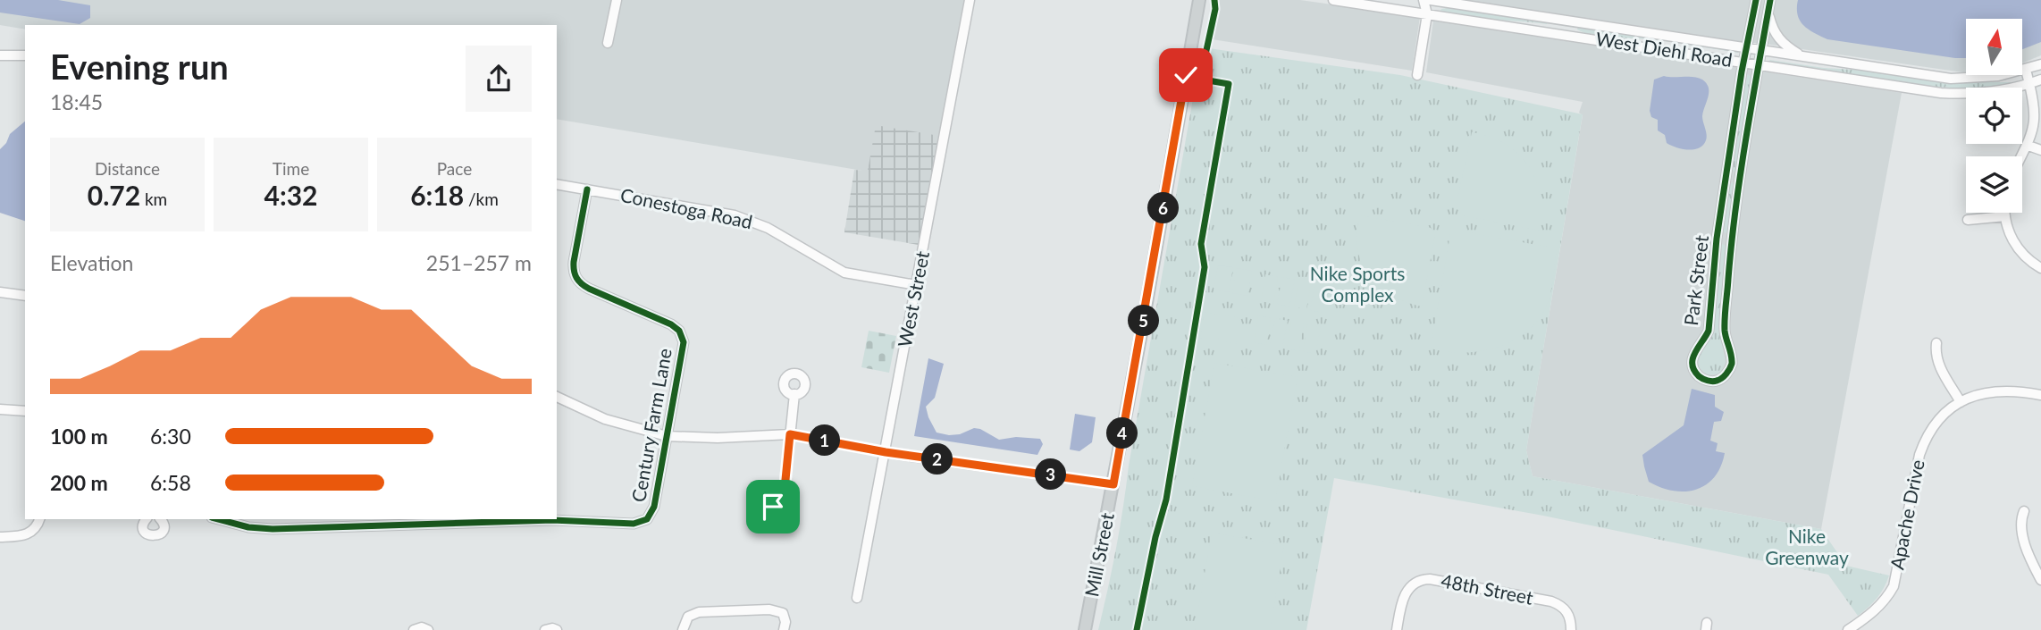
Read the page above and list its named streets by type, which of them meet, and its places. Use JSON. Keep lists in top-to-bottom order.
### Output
{
  "streets": {
    "main road": ["Mill Street"],
    "street": [
      "West Diehl Road",
      "Conestoga Road",
      "Park Street",
      "West Street",
      "Century Farm Lane",
      "Apache Drive",
      "48th Street"
    ]
  },
  "crossings": [
    ["West Diehl Road", "Park Street"],
    ["Conestoga Road", "West Street"],
    ["Conestoga Road", "Century Farm Lane"]
  ],
  "parks": ["Nike Sports Complex", "Nike Greenway"],
  "north": "top",
  "page": {
    "heading": ["Evening run", "18:45"],
    "stats": [
      ["Distance", "0.72 km"],
      ["Time", "4:32"],
      ["Pace", "6:18 /km"]
    ],
    "pins": [
      "6",
      "5",
      "4",
      "1",
      "2",
      "3"
    ],
    "chart": ["Elevation", "251–257 m"],
    "list": [
      {
        "name": "100 m",
        "note": "6:30"
      },
      {
        "name": "200 m",
        "note": "6:58"
      }
    ]
  }
}
